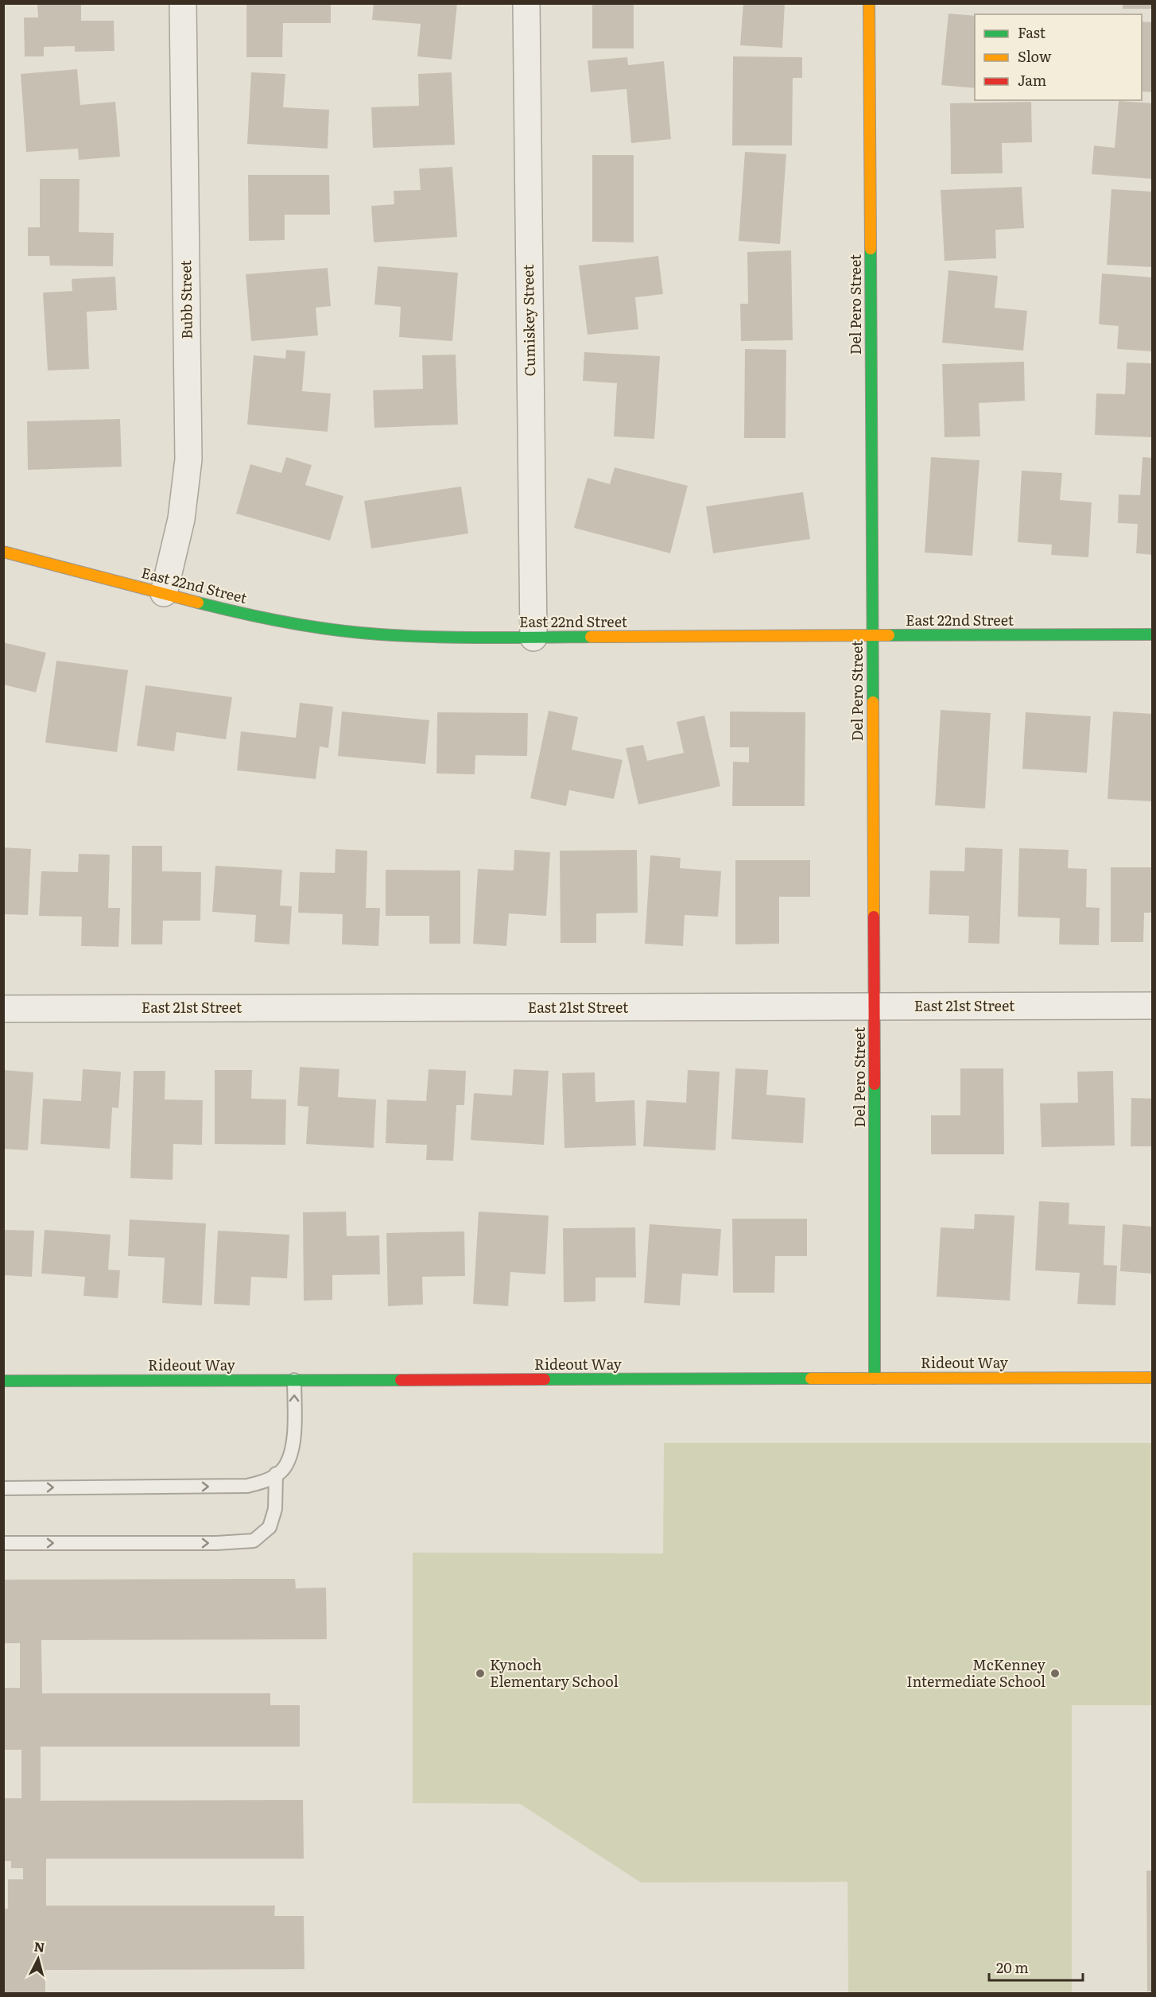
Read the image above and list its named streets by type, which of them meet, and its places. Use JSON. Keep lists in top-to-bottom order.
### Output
{
  "streets": {
    "street": [
      "Bubb Street",
      "Del Pero Street",
      "Cumiskey Street",
      "East 22nd Street",
      "East 21st Street",
      "Rideout Way"
    ]
  },
  "crossings": [
    ["Bubb Street", "East 22nd Street"],
    ["Del Pero Street", "East 22nd Street"],
    ["Del Pero Street", "East 21st Street"],
    ["Del Pero Street", "Rideout Way"],
    ["Cumiskey Street", "East 22nd Street"]
  ],
  "places": ["Kynoch Elementary School", "McKenney Intermediate School"],
  "legend": ["Fast", "Slow", "Jam"],
  "scale_bar": "20 m",
  "north": "top"
}
